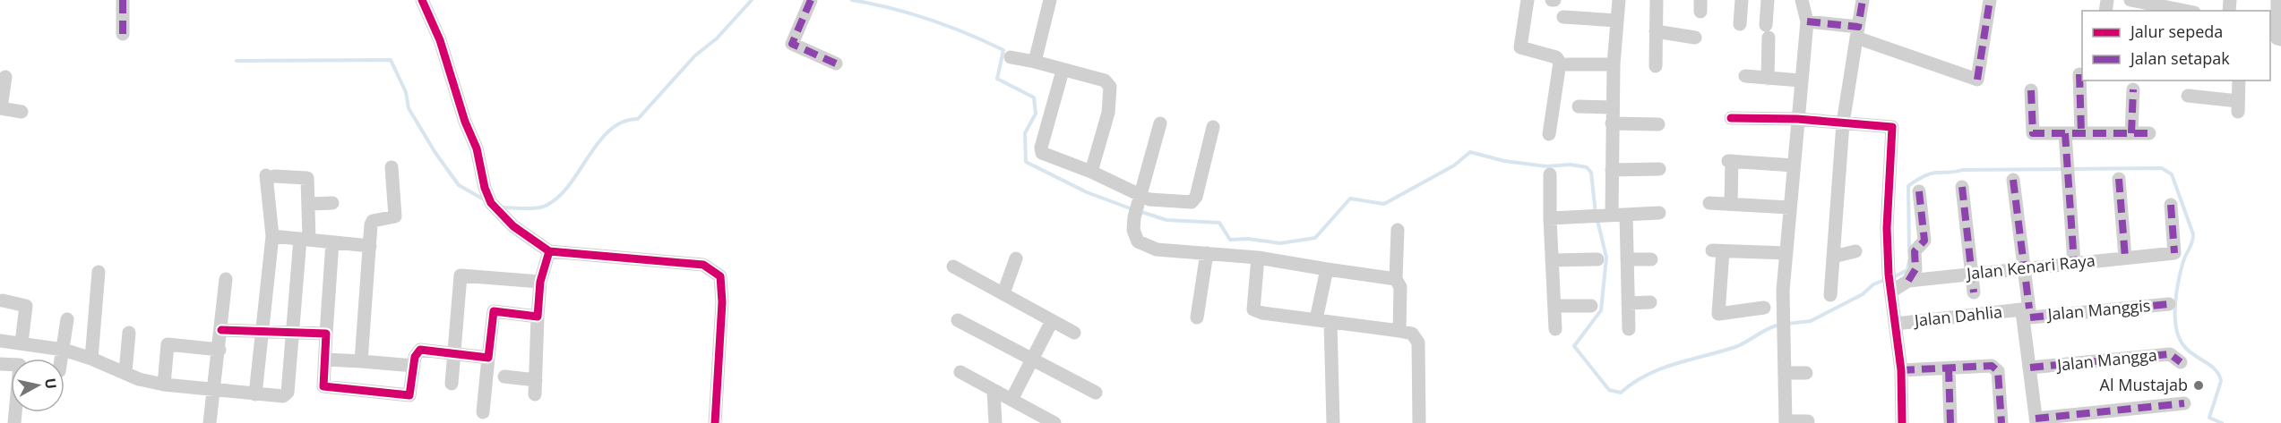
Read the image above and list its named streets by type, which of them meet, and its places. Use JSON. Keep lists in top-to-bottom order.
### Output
{
  "streets": {
    "street": [
      "Jalan Kenari Raya",
      "Jalan Manggis",
      "Jalan Dahlia",
      "Jalan Mangga"
    ]
  },
  "crossings": [
    ["Jalan Manggis", "Jalan Dahlia"]
  ],
  "places": ["Al Mustajab"],
  "legend": ["Jalur sepeda", "Jalan setapak"],
  "north": "right"
}
